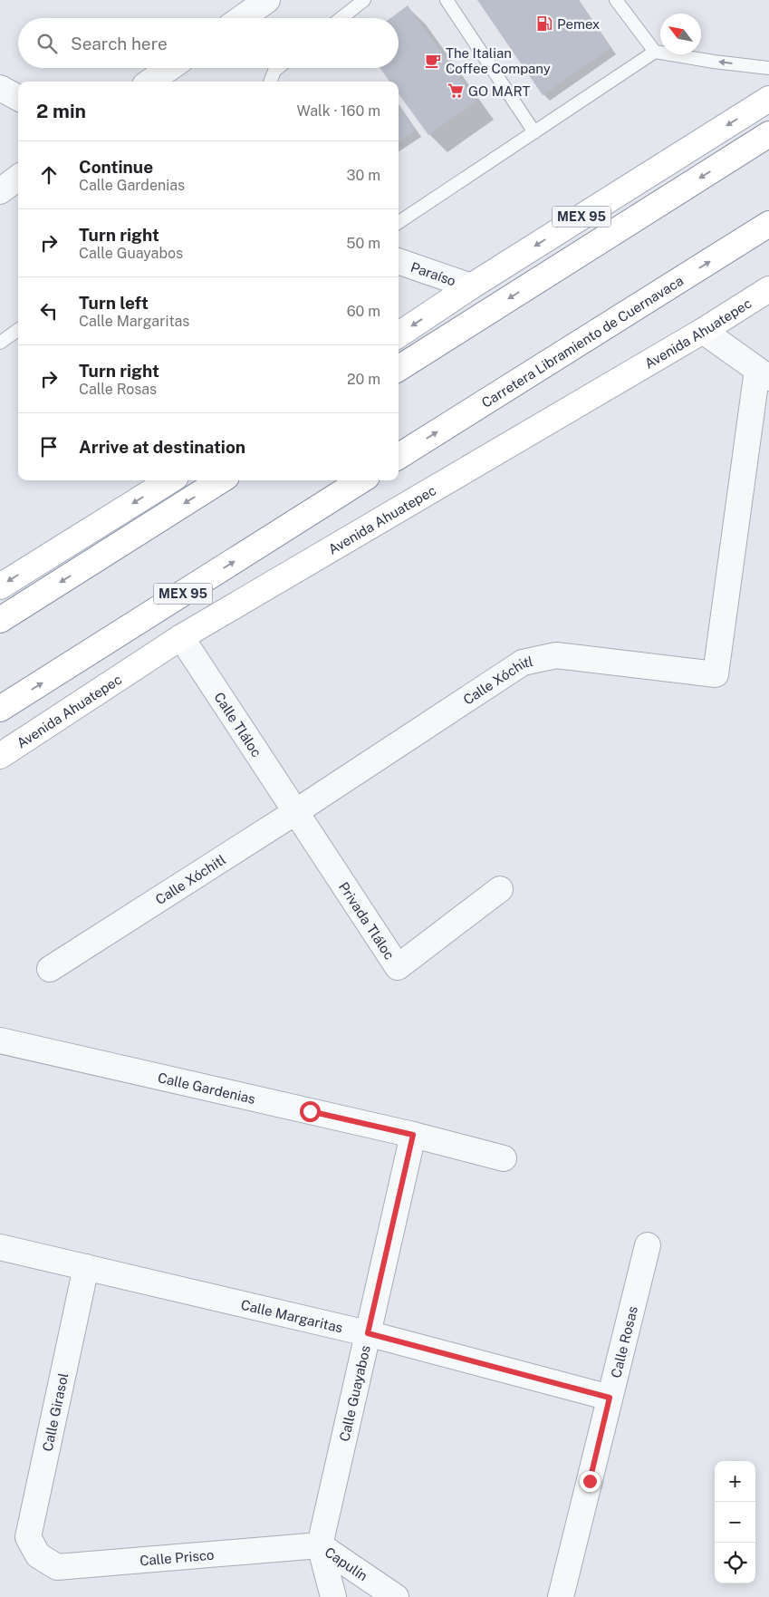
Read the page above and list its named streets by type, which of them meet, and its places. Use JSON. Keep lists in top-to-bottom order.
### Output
{
  "streets": {
    "main road": ["MEX 95", "Avenida Ahuatepec", "Carretera Libramiento de Cuernavaca"],
    "street": [
      "Paraíso",
      "Calle Xóchitl",
      "Calle Tláloc",
      "Privada Tláloc",
      "Calle Gardenias",
      "Calle Margaritas",
      "Calle Rosas",
      "Calle Guayabos",
      "Calle Girasol",
      "Calle Prisco",
      "Capulín"
    ]
  },
  "crossings": [
    ["MEX 95", "Paraíso"],
    ["Avenida Ahuatepec", "Calle Tláloc"],
    ["Calle Xóchitl", "Calle Tláloc"],
    ["Calle Xóchitl", "Privada Tláloc"],
    ["Calle Tláloc", "Privada Tláloc"],
    ["Calle Gardenias", "Calle Guayabos"],
    ["Calle Margaritas", "Calle Rosas"],
    ["Calle Margaritas", "Calle Guayabos"],
    ["Calle Margaritas", "Calle Girasol"],
    ["Calle Guayabos", "Calle Prisco"],
    ["Calle Guayabos", "Capulín"],
    ["Calle Girasol", "Calle Prisco"],
    ["Calle Prisco", "Capulín"]
  ],
  "places": {
    "fuel station": ["Pemex"],
    "cafe": ["The Italian Coffee Company"],
    "supermarket": ["GO MART"]
  },
  "north": "top left",
  "page": {
    "search": "Search here",
    "heading": ["2 min", "Walk · 160 m"],
    "list": [
      ["Continue", "Calle Gardenias", "30 m"],
      ["Turn right", "Calle Guayabos", "50 m"],
      ["Turn left", "Calle Margaritas", "60 m"],
      ["Turn right", "Calle Rosas", "20 m"],
      "Arrive at destination"
    ],
    "map_buttons": ["+", "−"]
  }
}
